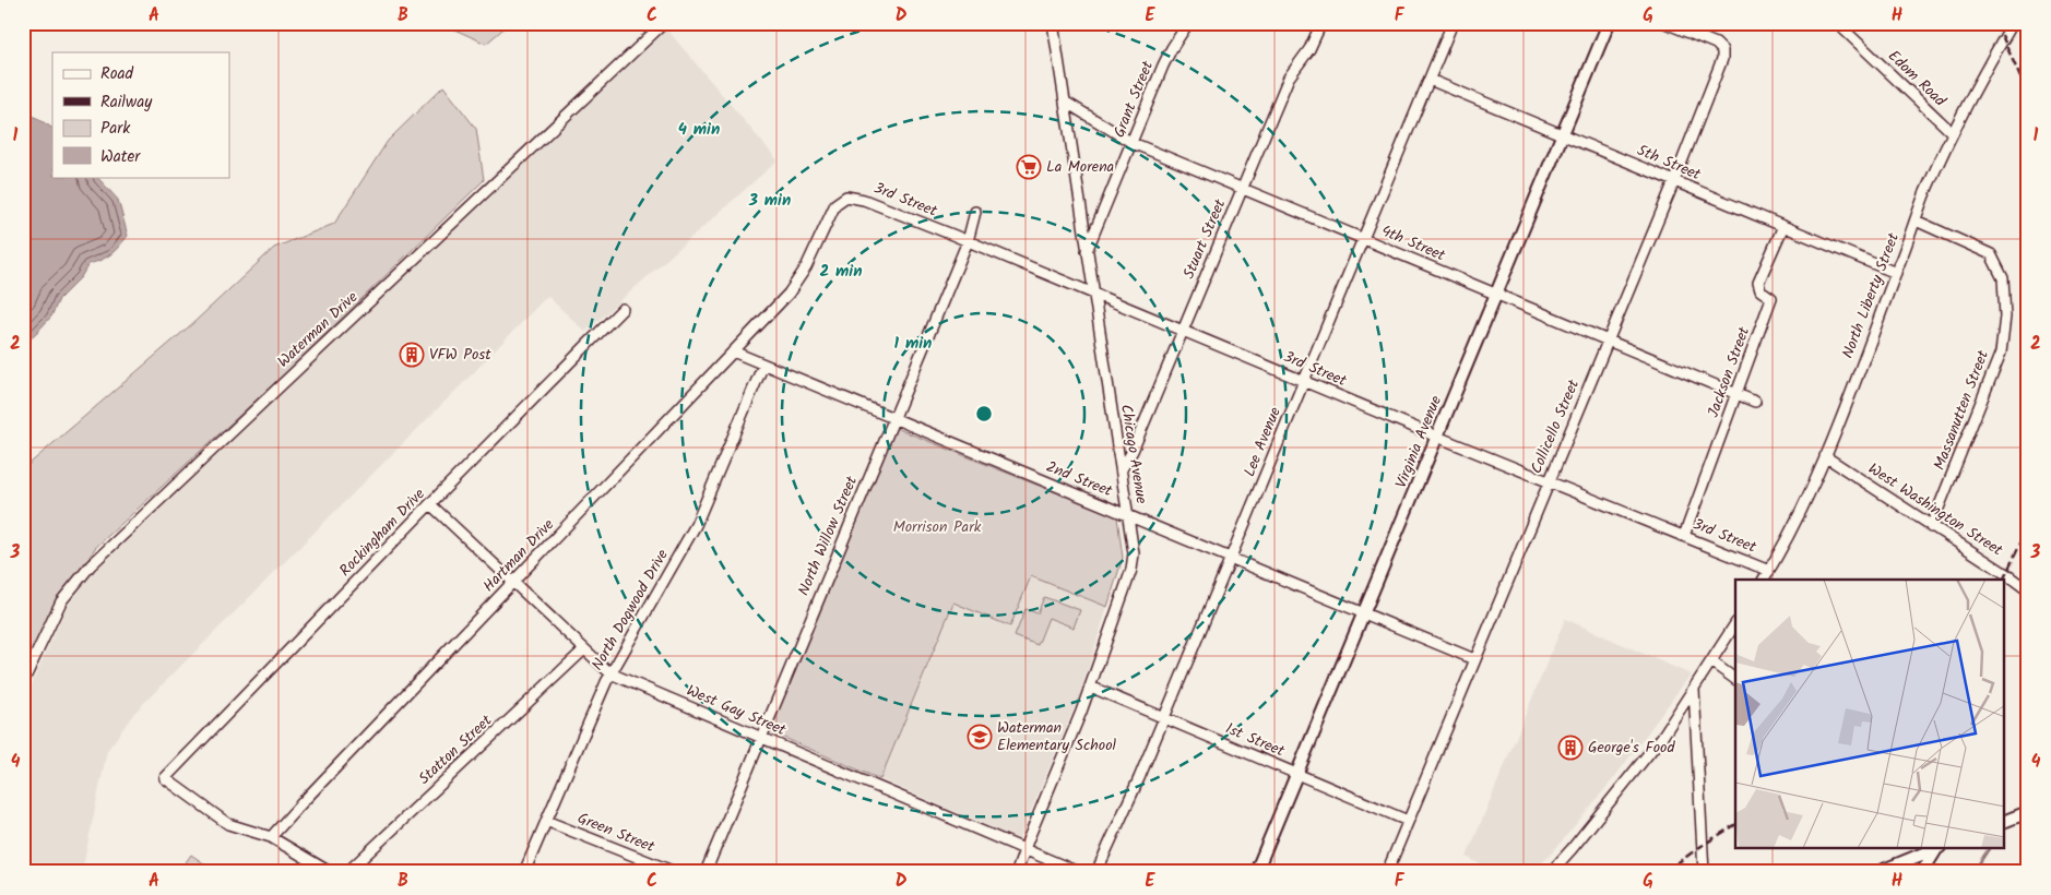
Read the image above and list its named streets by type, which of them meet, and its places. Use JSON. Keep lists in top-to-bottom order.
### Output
{
  "streets": {
    "main road": ["Virginia Avenue"],
    "street": [
      "Edom Road",
      "Grant Street",
      "5th Street",
      "3rd Street",
      "Stuart Street",
      "4th Street",
      "North Liberty Street",
      "Waterman Drive",
      "Jackson Street",
      "Massanutten Street",
      "Collicello Street",
      "Lee Avenue",
      "Chicago Avenue",
      "2nd Street",
      "West Washington Street",
      "Rockingham Drive",
      "North Willow Street",
      "Hartman Drive",
      "North Dogwood Drive",
      "West Gay Street",
      "1st Street",
      "Statton Street",
      "Green Street"
    ]
  },
  "crossings": [
    ["Edom Road", "North Liberty Street"],
    ["Grant Street", "4th Street"],
    ["Grant Street", "Chicago Avenue"],
    ["5th Street", "North Liberty Street"],
    ["5th Street", "Jackson Street"],
    ["5th Street", "Collicello Street"],
    ["5th Street", "Lee Avenue"],
    ["5th Street", "Virginia Avenue"],
    ["3rd Street", "Stuart Street"],
    ["3rd Street", "North Liberty Street"],
    ["3rd Street", "Jackson Street"],
    ["3rd Street", "Collicello Street"],
    ["3rd Street", "Lee Avenue"],
    ["3rd Street", "Virginia Avenue"],
    ["3rd Street", "Chicago Avenue"],
    ["3rd Street", "North Willow Street"],
    ["3rd Street", "Hartman Drive"],
    ["Stuart Street", "4th Street"],
    ["Stuart Street", "Chicago Avenue"],
    ["4th Street", "Jackson Street"],
    ["4th Street", "Collicello Street"],
    ["4th Street", "Lee Avenue"],
    ["4th Street", "Virginia Avenue"],
    ["4th Street", "Chicago Avenue"],
    ["North Liberty Street", "Massanutten Street"],
    ["North Liberty Street", "West Washington Street"],
    ["Massanutten Street", "West Washington Street"],
    ["Collicello Street", "2nd Street"],
    ["Collicello Street", "1st Street"],
    ["Lee Avenue", "2nd Street"],
    ["Lee Avenue", "1st Street"],
    ["Virginia Avenue", "2nd Street"],
    ["Virginia Avenue", "1st Street"],
    ["Chicago Avenue", "2nd Street"],
    ["Chicago Avenue", "West Gay Street"],
    ["Chicago Avenue", "1st Street"],
    ["2nd Street", "North Willow Street"],
    ["2nd Street", "Hartman Drive"],
    ["2nd Street", "North Dogwood Drive"],
    ["Rockingham Drive", "Hartman Drive"],
    ["Rockingham Drive", "West Gay Street"],
    ["North Willow Street", "West Gay Street"],
    ["Hartman Drive", "West Gay Street"],
    ["North Dogwood Drive", "West Gay Street"],
    ["North Dogwood Drive", "Green Street"],
    ["West Gay Street", "Statton Street"]
  ],
  "parks": ["Morrison Park"],
  "places": {
    "supermarket": ["La Morena"],
    "building": ["VFW Post", "George's Food"],
    "school or university": ["Waterman Elementary School"]
  },
  "legend": [
    "Road",
    "Railway",
    "Park",
    "Water"
  ],
  "grid": {
    "columns": [
      "A",
      "B",
      "C",
      "D",
      "E",
      "F",
      "G",
      "H"
    ],
    "rows": [
      "1",
      "2",
      "3",
      "4"
    ]
  },
  "rings": [
    "4 min",
    "3 min",
    "2 min",
    "1 min"
  ]
}
